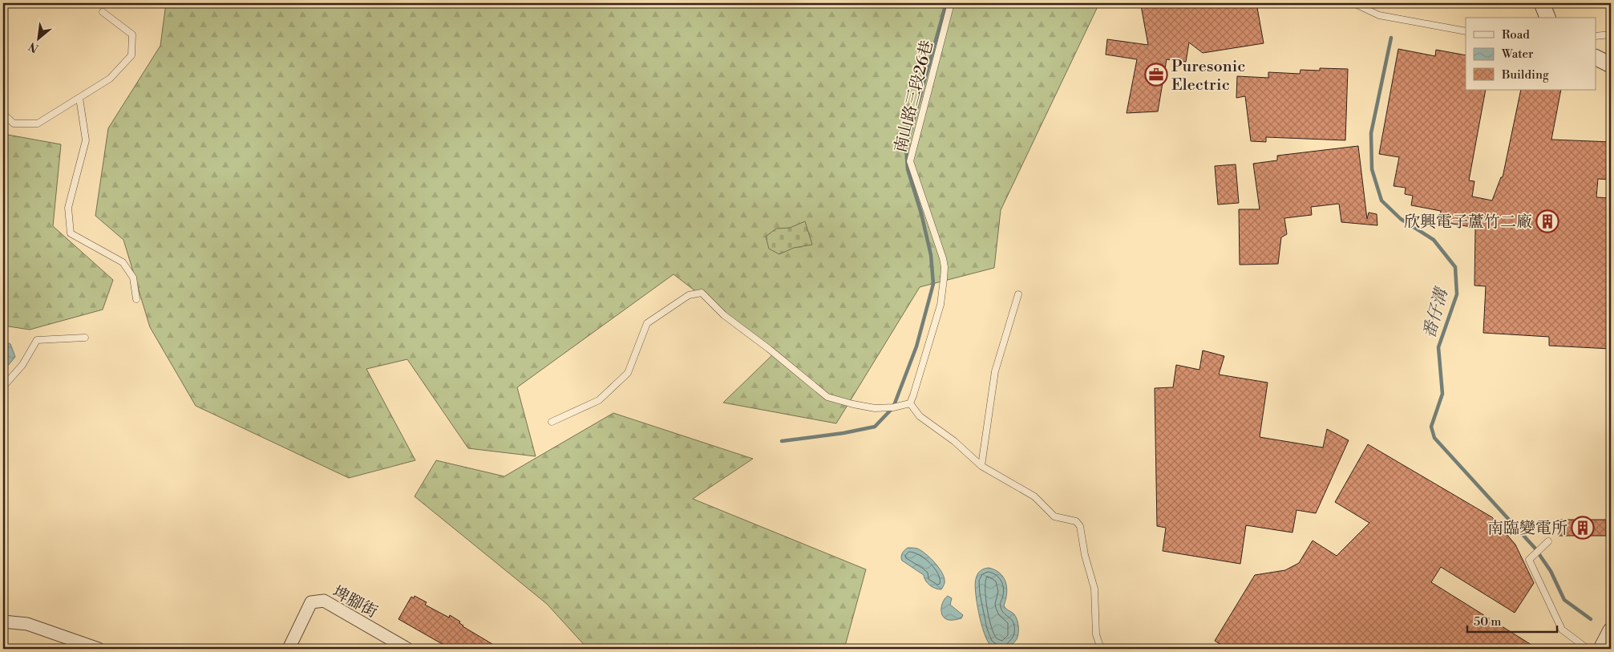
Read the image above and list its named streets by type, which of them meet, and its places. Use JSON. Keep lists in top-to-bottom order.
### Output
{
  "streets": {
    "street": ["埤腳街"],
    "lane": ["南山路三段26巷"]
  },
  "water": ["番仔溝"],
  "places": {
    "office": ["Puresonic Electric"],
    "building": ["欣興電子蘆竹二廠", "南臨變電所"]
  },
  "legend": ["Road", "Water", "Building"],
  "scale_bar": "50 m",
  "north": "bottom left"
}
